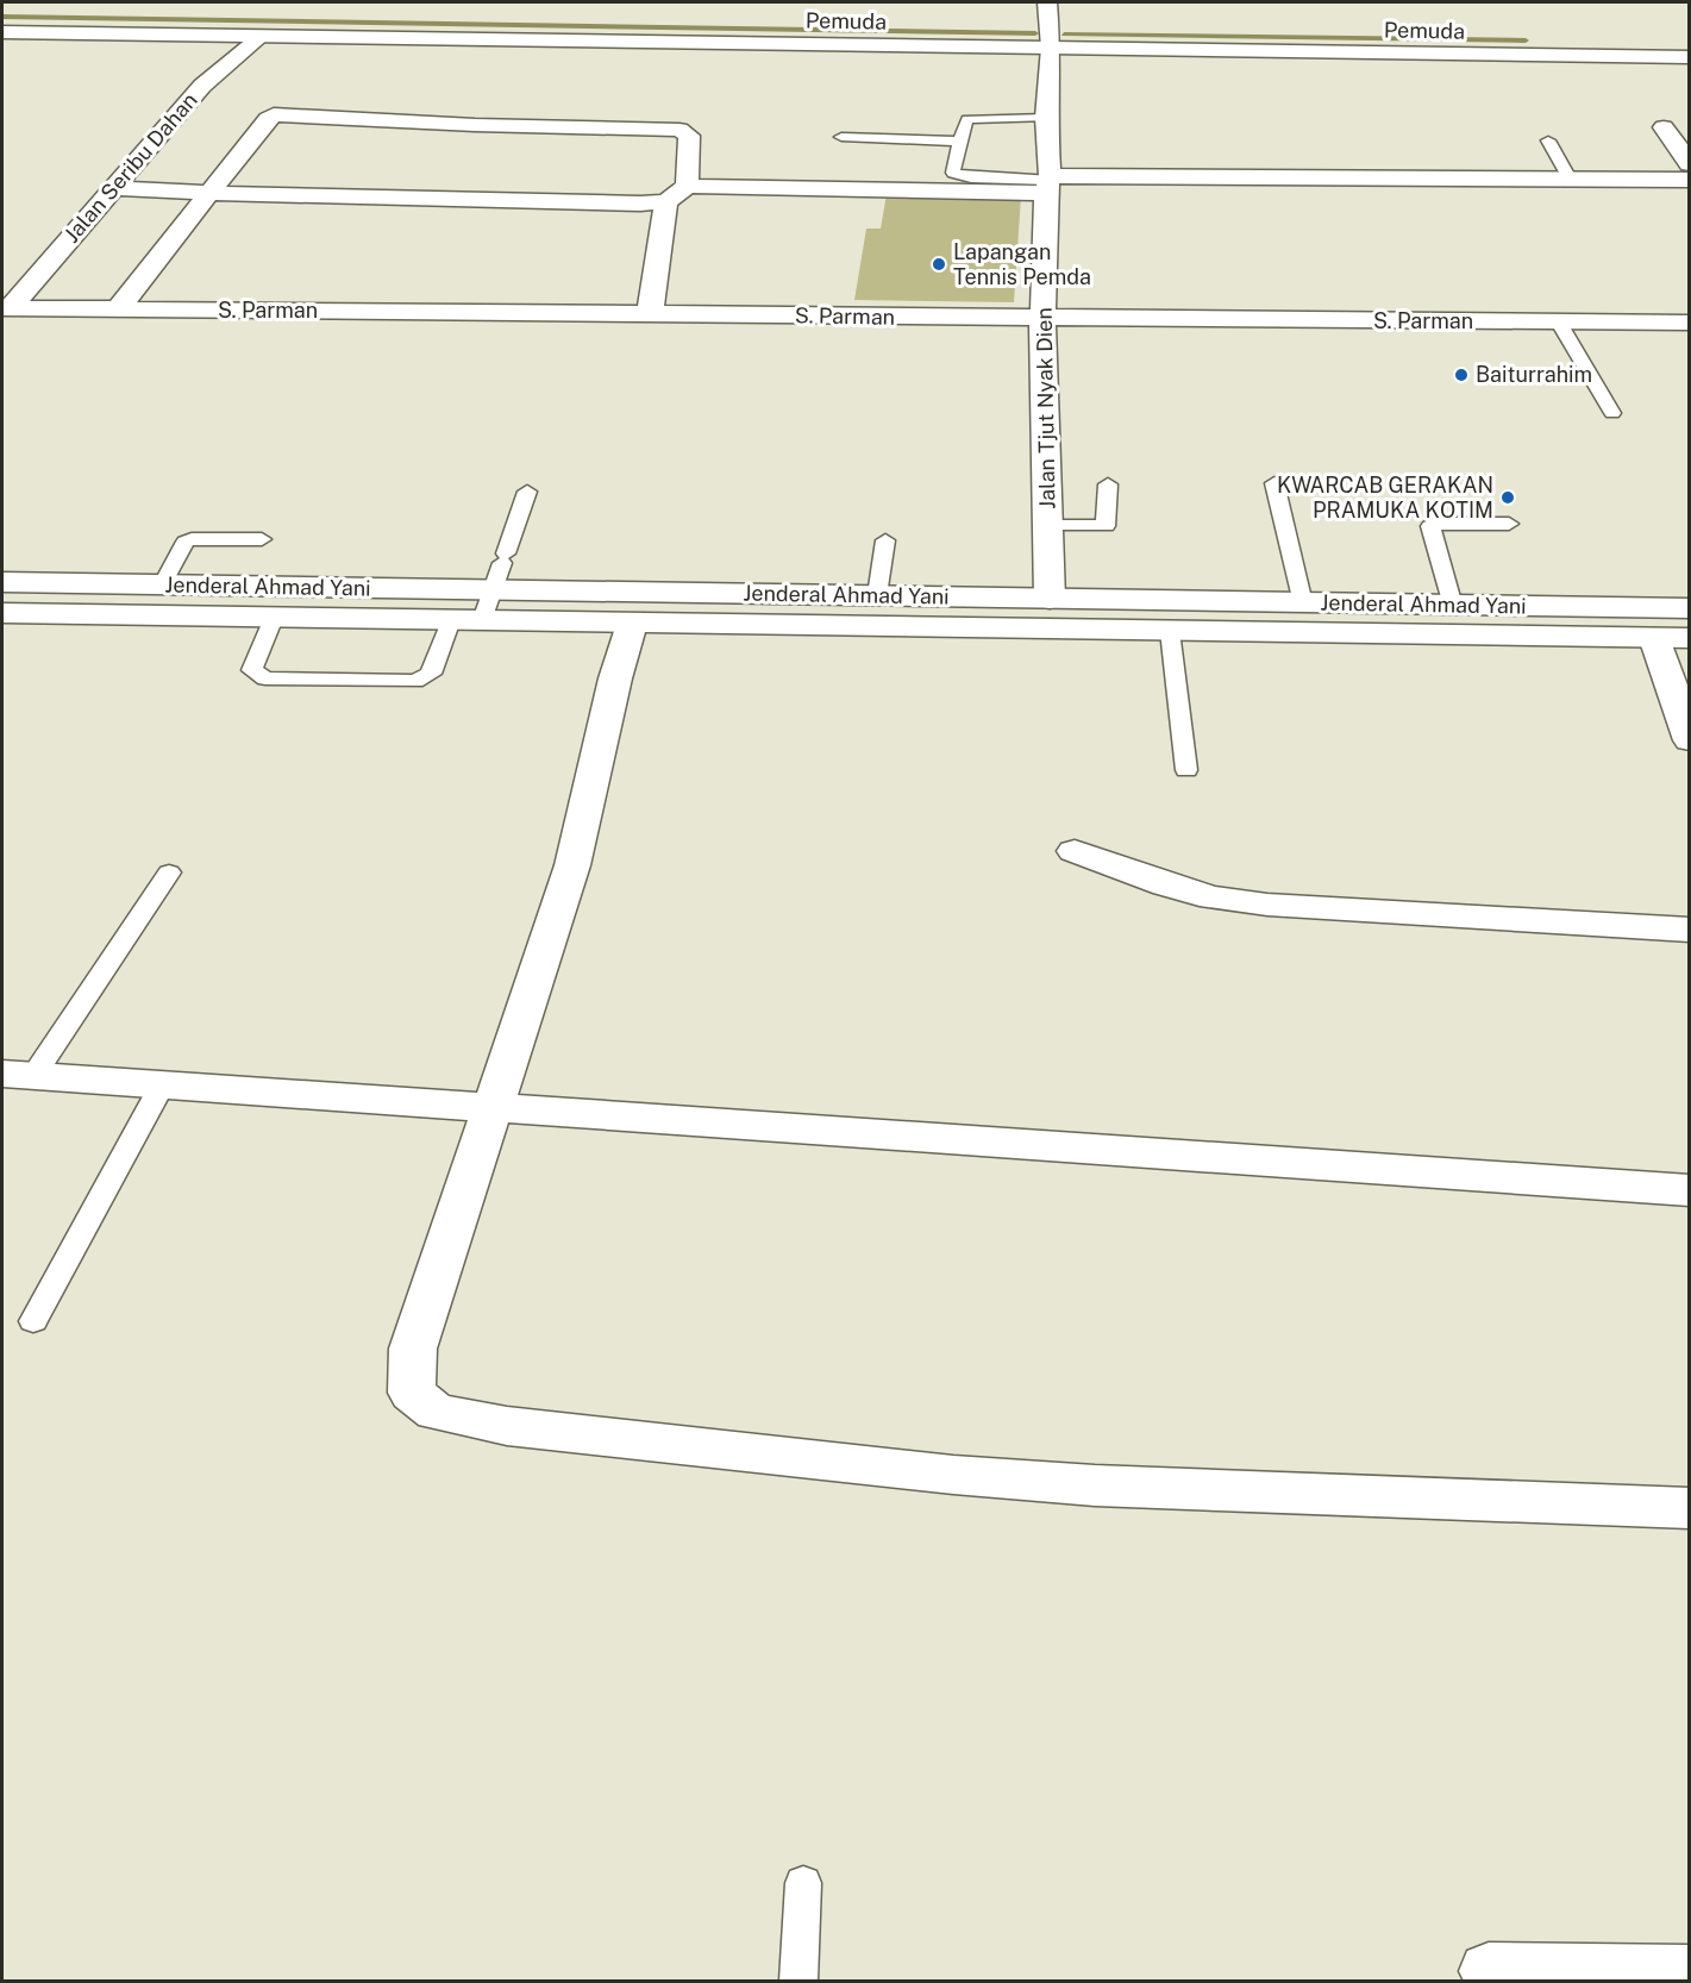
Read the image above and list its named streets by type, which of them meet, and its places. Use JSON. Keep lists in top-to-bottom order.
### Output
{
  "streets": {
    "main road": [
      "Pemuda",
      "Jalan Seribu Dahan",
      "S. Parman",
      "Jalan Tjut Nyak Dien",
      "Jenderal Ahmad Yani"
    ]
  },
  "crossings": [
    ["Pemuda", "Jalan Seribu Dahan"],
    ["Pemuda", "Jalan Tjut Nyak Dien"],
    ["Jalan Seribu Dahan", "S. Parman"],
    ["S. Parman", "Jalan Tjut Nyak Dien"],
    ["Jalan Tjut Nyak Dien", "Jenderal Ahmad Yani"]
  ],
  "places": ["Lapangan Tennis Pemda", "Baiturrahim", "KWARCAB GERAKAN PRAMUKA KOTIM"]
}
